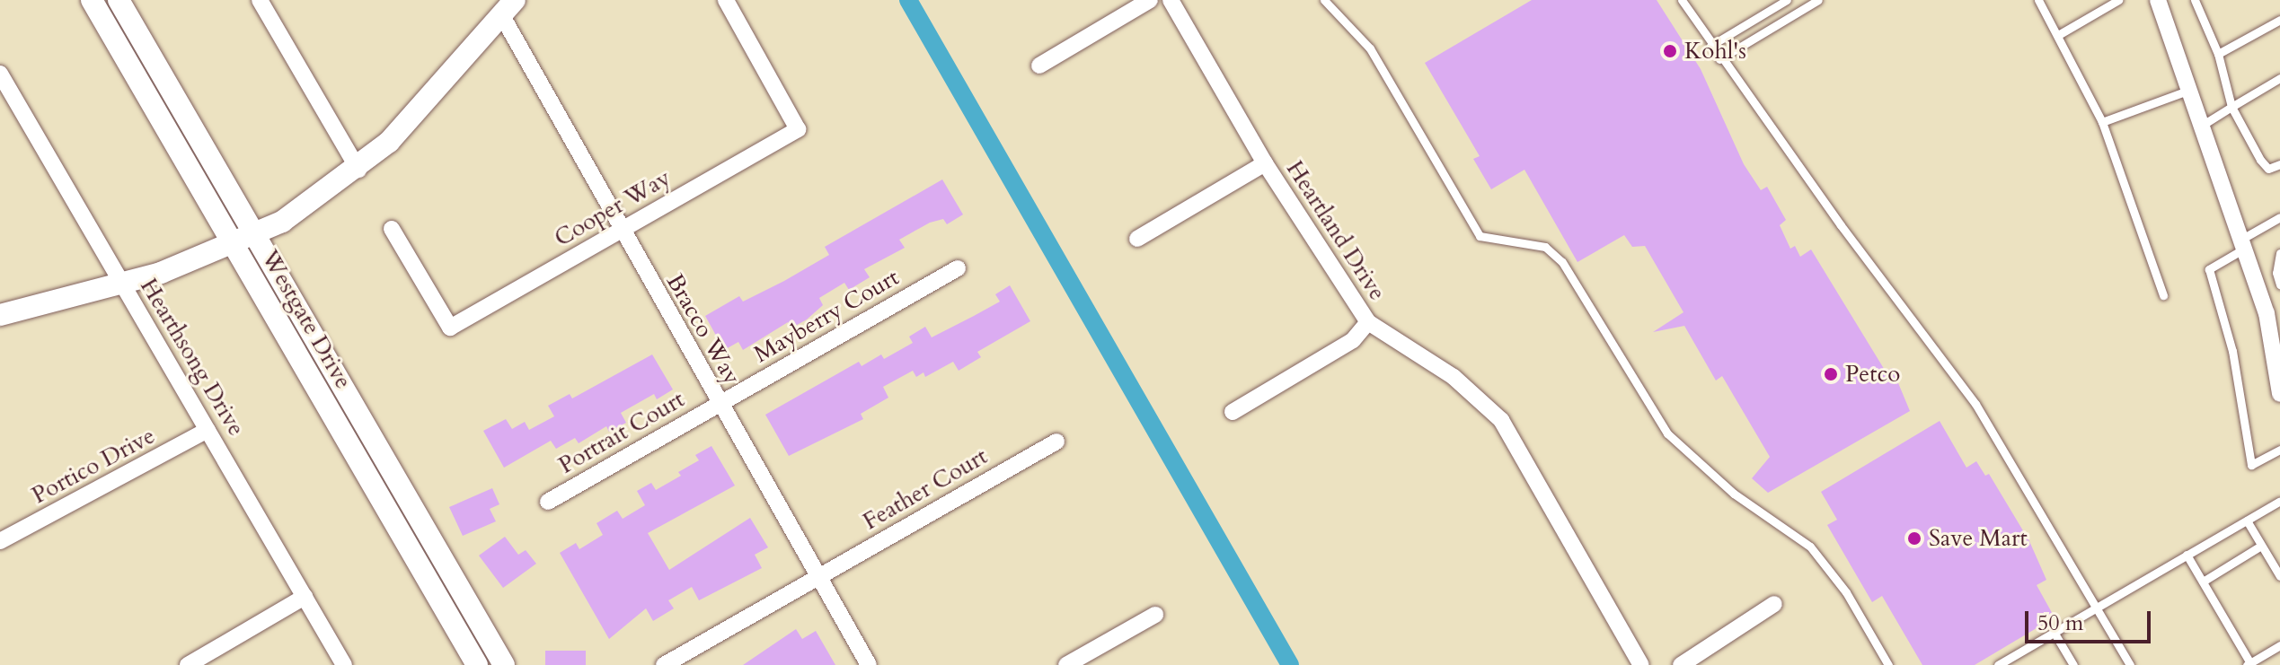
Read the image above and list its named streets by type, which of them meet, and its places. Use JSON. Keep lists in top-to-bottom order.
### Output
{
  "streets": {
    "street": [
      "Cooper Way",
      "Heartland Drive",
      "Mayberry Court",
      "Westgate Drive",
      "Bracco Way",
      "Hearthsong Drive",
      "Portrait Court",
      "Portico Drive",
      "Feather Court"
    ]
  },
  "crossings": [
    ["Cooper Way", "Bracco Way"],
    ["Mayberry Court", "Bracco Way"],
    ["Mayberry Court", "Portrait Court"],
    ["Bracco Way", "Portrait Court"],
    ["Bracco Way", "Feather Court"],
    ["Hearthsong Drive", "Portico Drive"]
  ],
  "places": ["Kohl's", "Petco", "Save Mart"],
  "scale_bar": "50 m"
}
